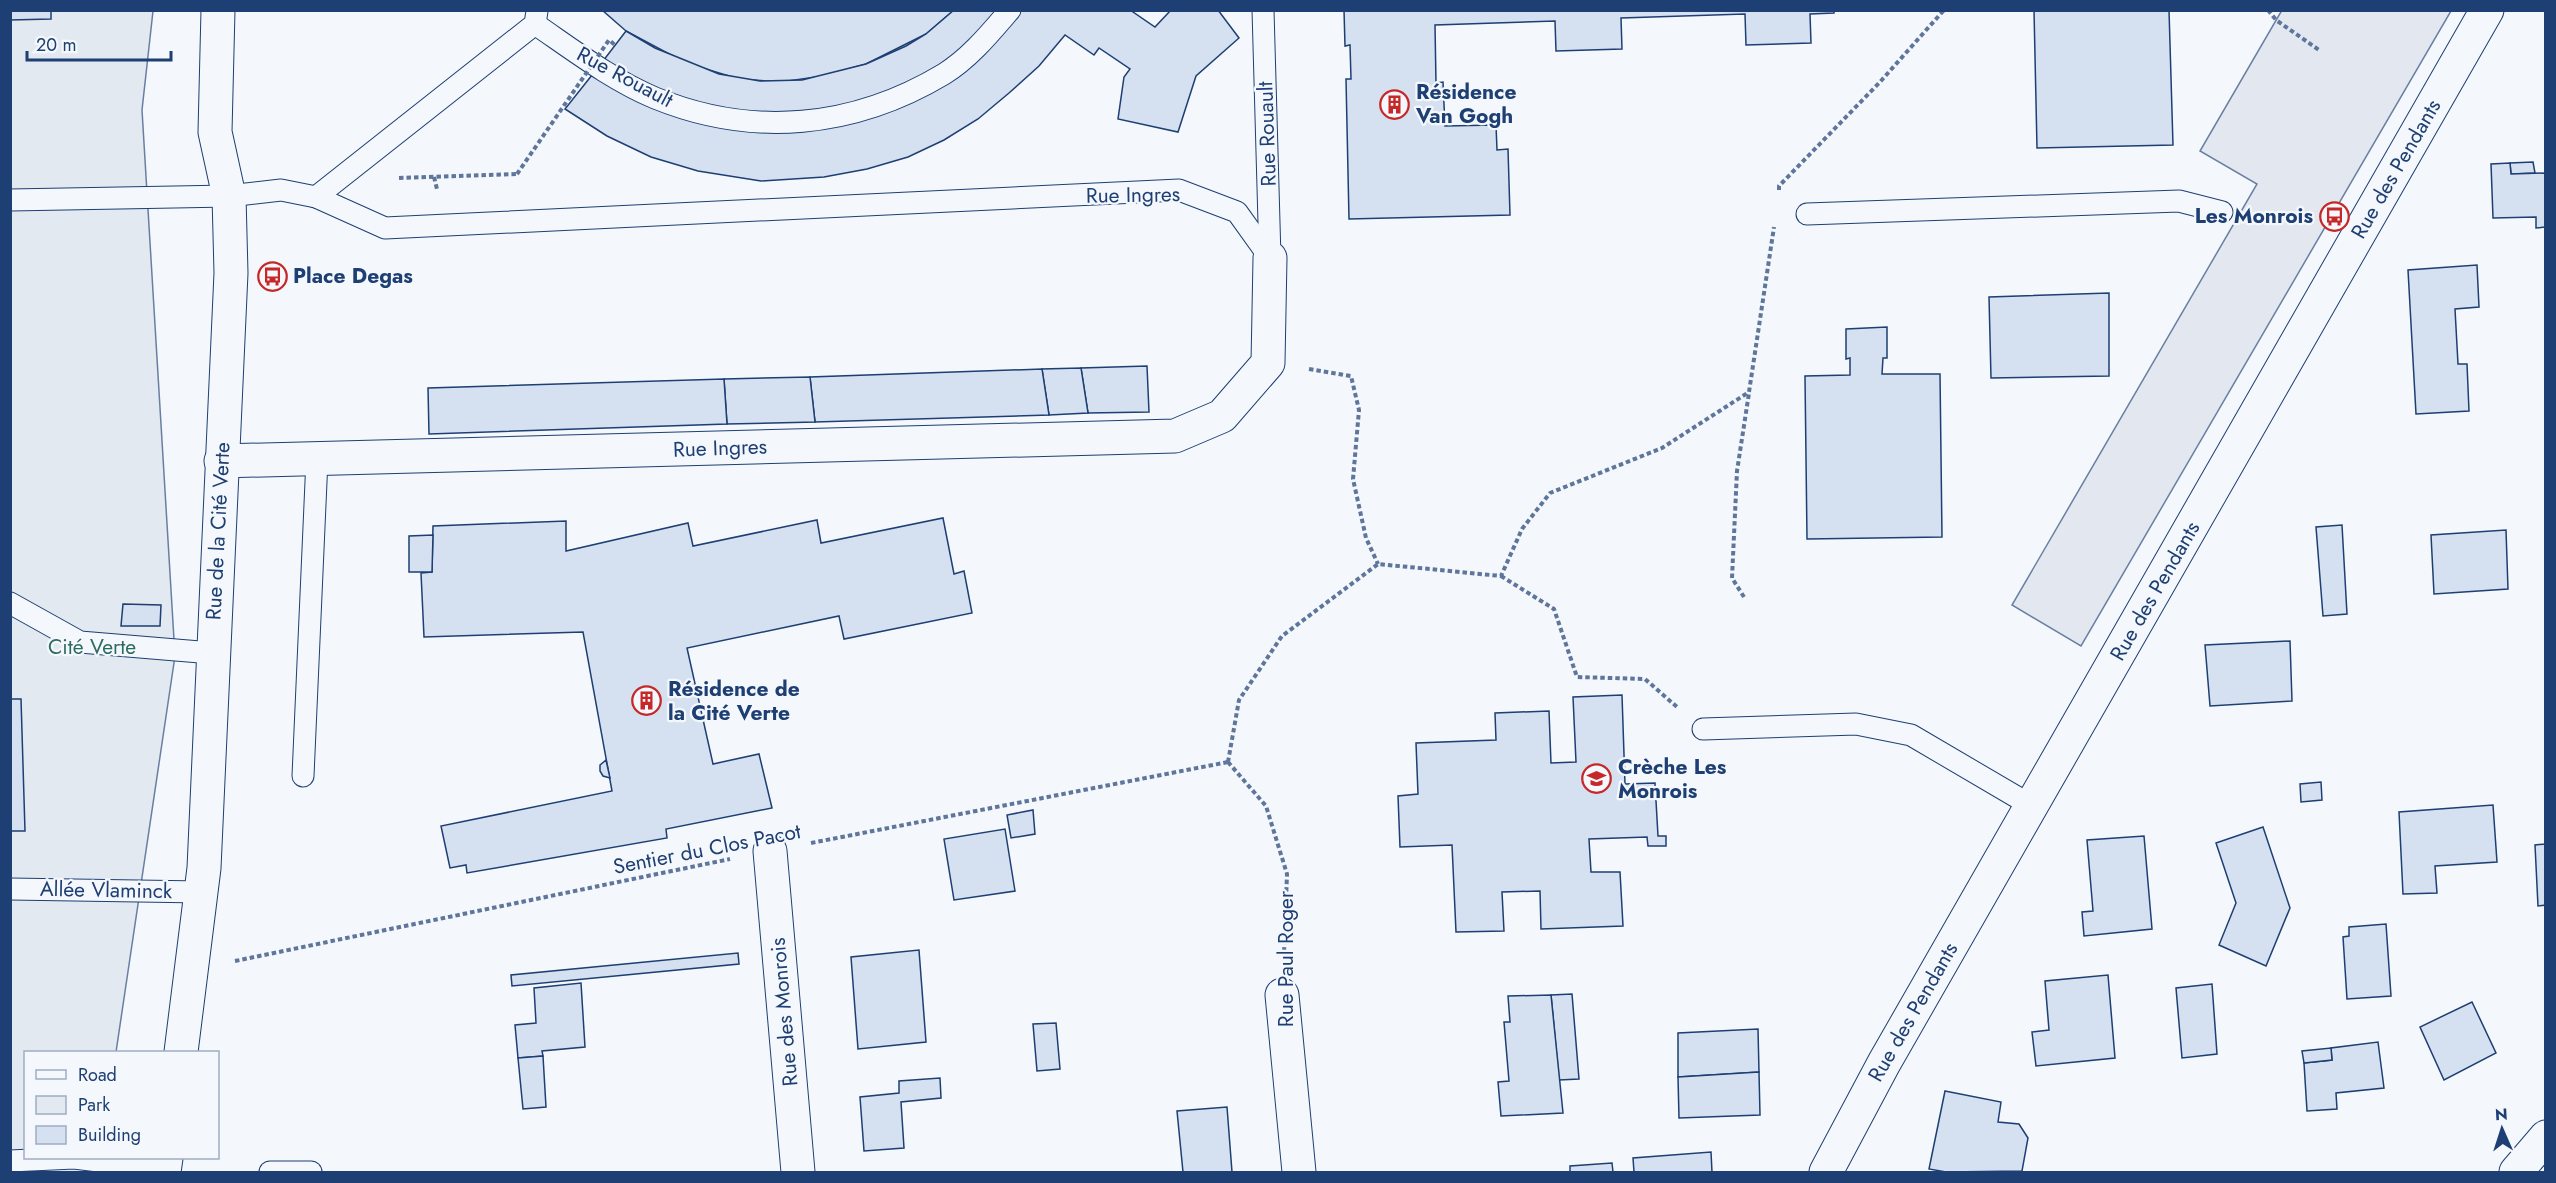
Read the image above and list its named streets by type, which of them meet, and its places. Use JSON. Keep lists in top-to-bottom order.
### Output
{
  "streets": {
    "street": [
      "Rue des Pendants",
      "Rue Ingres",
      "Rue de la Cité Verte",
      "Rue Paul Roger",
      "Rue des Monrois"
    ],
    "lane": ["Rue Rouault", "Allée Vlaminck"],
    "path": ["Sentier du Clos Pacot"]
  },
  "crossings": [
    ["Rue Rouault", "Rue Ingres"],
    ["Rue Ingres", "Rue de la Cité Verte"],
    ["Rue de la Cité Verte", "Sentier du Clos Pacot"],
    ["Rue de la Cité Verte", "Allée Vlaminck"],
    ["Sentier du Clos Pacot", "Rue Paul Roger"],
    ["Sentier du Clos Pacot", "Rue des Monrois"]
  ],
  "parks": ["Cité Verte"],
  "places": {
    "building": ["Résidence Van Gogh", "Résidence de la Cité Verte"],
    "bus stop": ["Les Monrois", "Place Degas"],
    "school or university": ["Crèche Les Monrois"]
  },
  "legend": ["Road", "Park", "Building"],
  "scale_bar": "20 m",
  "north": "top"
}
